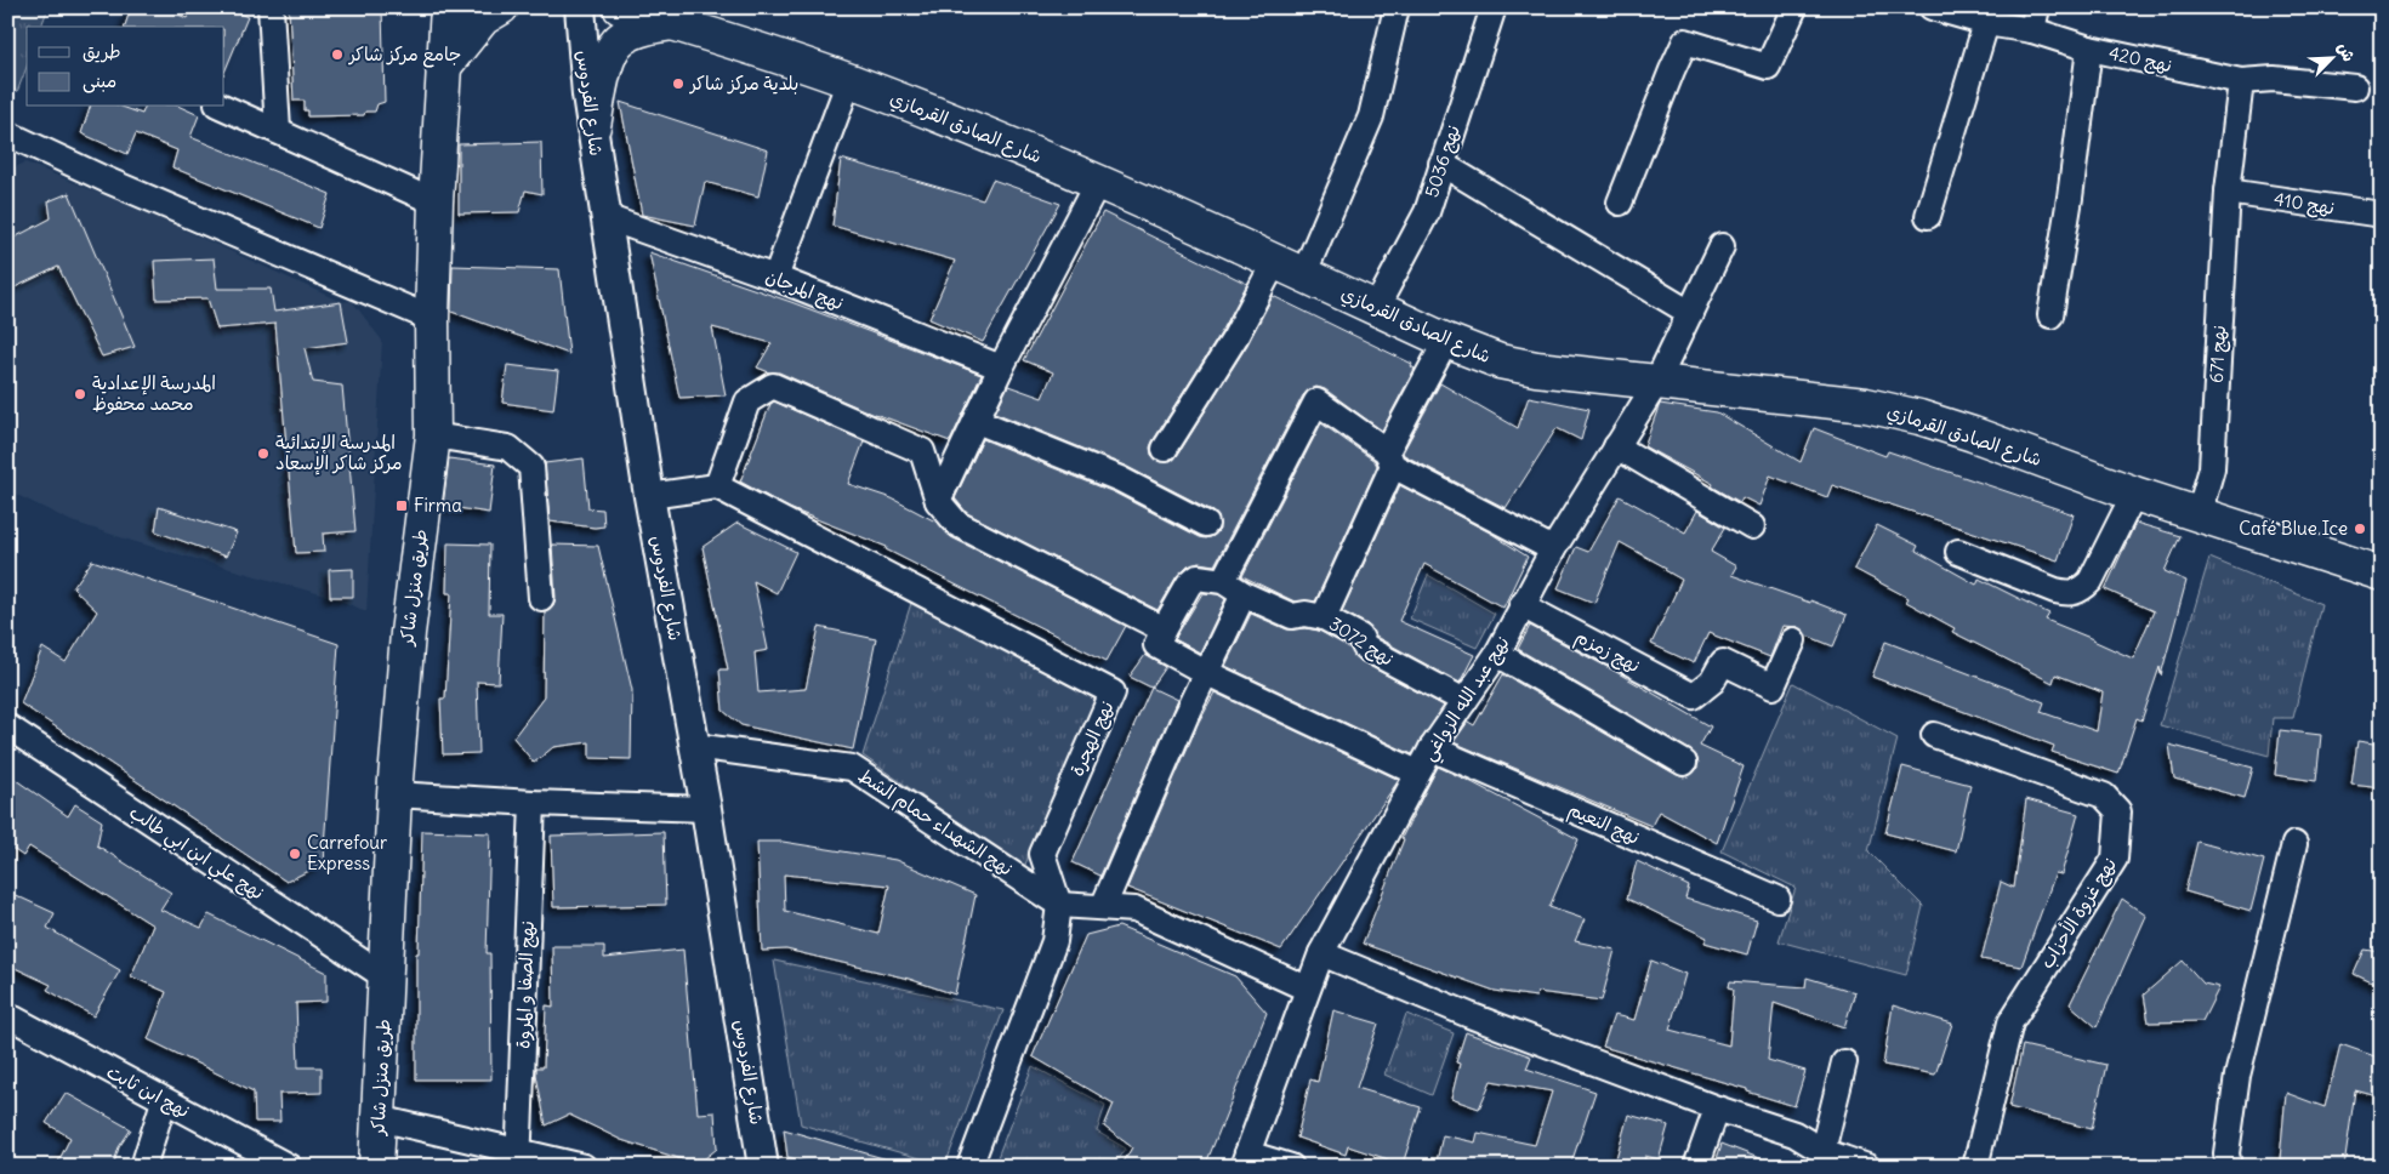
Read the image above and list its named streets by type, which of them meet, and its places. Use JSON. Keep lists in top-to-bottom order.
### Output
{
  "streets": {
    "main road": ["شارع الصادق القرمازي", "طريق منزل شاكر"],
    "street": [
      "نهج 420",
      "شارع الفردوس",
      "نهج 5036",
      "نهج 410",
      "نهج المرجان",
      "نهج 671",
      "نهج 3072",
      "نهج زمزم",
      "نهج عبد الله الزواغي",
      "نهج الهجرة",
      "نهج الشهداء حمام الشط",
      "نهج النعيم",
      "نهج علي ابن ابي طالب",
      "نهج غزوة الأحزاب",
      "نهج الصفا و المروة",
      "نهج ابن ثابت"
    ]
  },
  "crossings": [
    ["شارع الفردوس", "نهج المرجان"],
    ["شارع الفردوس", "نهج الشهداء حمام الشط"],
    ["شارع الصادق القرمازي", "نهج 5036"],
    ["شارع الصادق القرمازي", "نهج 671"],
    ["شارع الصادق القرمازي", "نهج عبد الله الزواغي"],
    ["نهج 410", "نهج 671"],
    ["طريق منزل شاكر", "نهج علي ابن ابي طالب"],
    ["نهج 3072", "نهج عبد الله الزواغي"],
    ["نهج زمزم", "نهج عبد الله الزواغي"],
    ["نهج عبد الله الزواغي", "نهج النعيم"],
    ["نهج الهجرة", "نهج الشهداء حمام الشط"]
  ],
  "places": {
    "other": [
      "جامع مركز شاكر",
      "بلدية مركز شاكر",
      "المدرسة الإعدادية محمد محفوظ",
      "المدرسة الإبتدائية مركز شاكر الإسعاد",
      "Café Blue Ice",
      "Carrefour Express"
    ],
    "transit": ["Firma"]
  },
  "legend": ["طريق", "مبنى"],
  "north": "top right"
}
